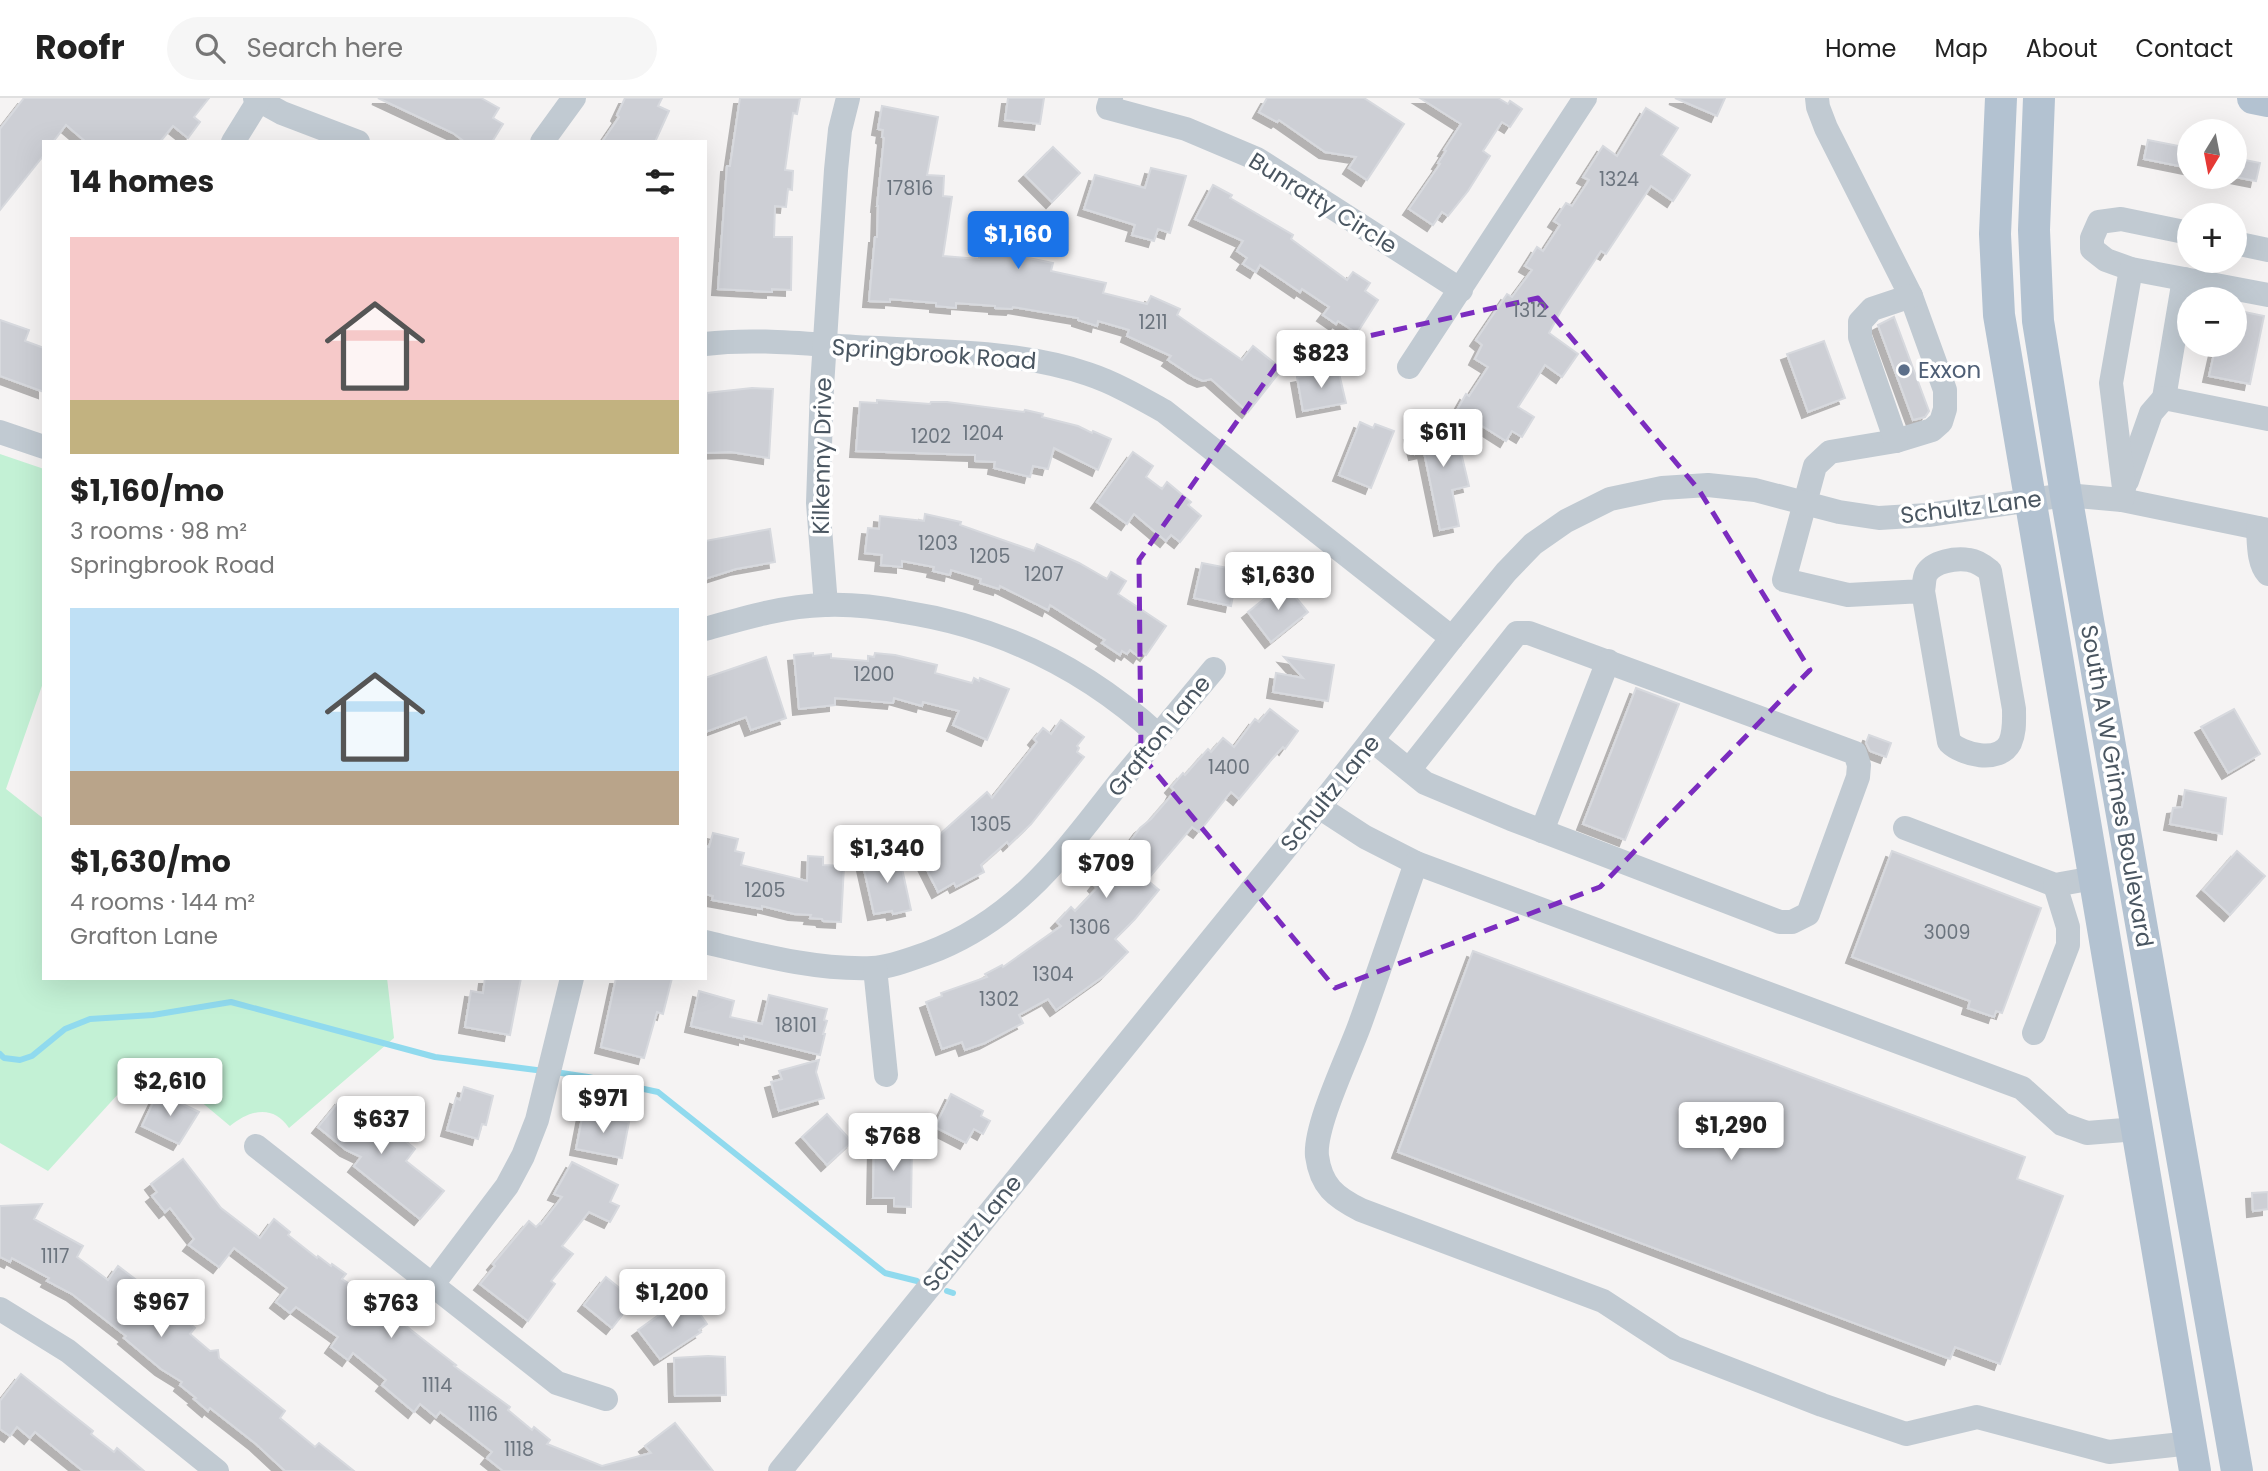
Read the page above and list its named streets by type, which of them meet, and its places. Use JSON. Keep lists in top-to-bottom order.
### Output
{
  "streets": {
    "main road": ["South A W Grimes Boulevard"],
    "street": [
      "Bunratty Circle",
      "Springbrook Road",
      "Kilkenny Drive",
      "Schultz Lane",
      "Grafton Lane"
    ]
  },
  "crossings": [
    ["Springbrook Road", "Kilkenny Drive"],
    ["Springbrook Road", "Schultz Lane"],
    ["Schultz Lane", "South A W Grimes Boulevard"]
  ],
  "places": ["Exxon"],
  "house_numbers": [
    "1324",
    "17816",
    "1312",
    "1211",
    "1204",
    "1202",
    "1203",
    "1205",
    "1207",
    "1200",
    "1400",
    "1305",
    "1205",
    "1306",
    "3009",
    "1304",
    "1302",
    "18101",
    "1117",
    "1114",
    "1116",
    "1118"
  ],
  "north": "bottom",
  "page": {
    "header": "Roofr",
    "search": "Search here",
    "nav": [
      "Home",
      "Map",
      "About",
      "Contact"
    ],
    "map_buttons": ["+", "−"],
    "heading": "14 homes",
    "price": [
      "$1,160",
      "$823",
      "$611",
      "$1,630",
      "$1,340",
      "$709",
      "$2,610",
      "$971",
      "$637",
      "$1,290",
      "$768",
      "$1,200",
      "$967",
      "$763"
    ],
    "list": [
      {
        "name": "$1,160/mo",
        "note": "3 rooms · 98 m² · Springbrook Road"
      },
      {
        "name": "$1,630/mo",
        "note": "4 rooms · 144 m² · Grafton Lane"
      }
    ]
  }
}
